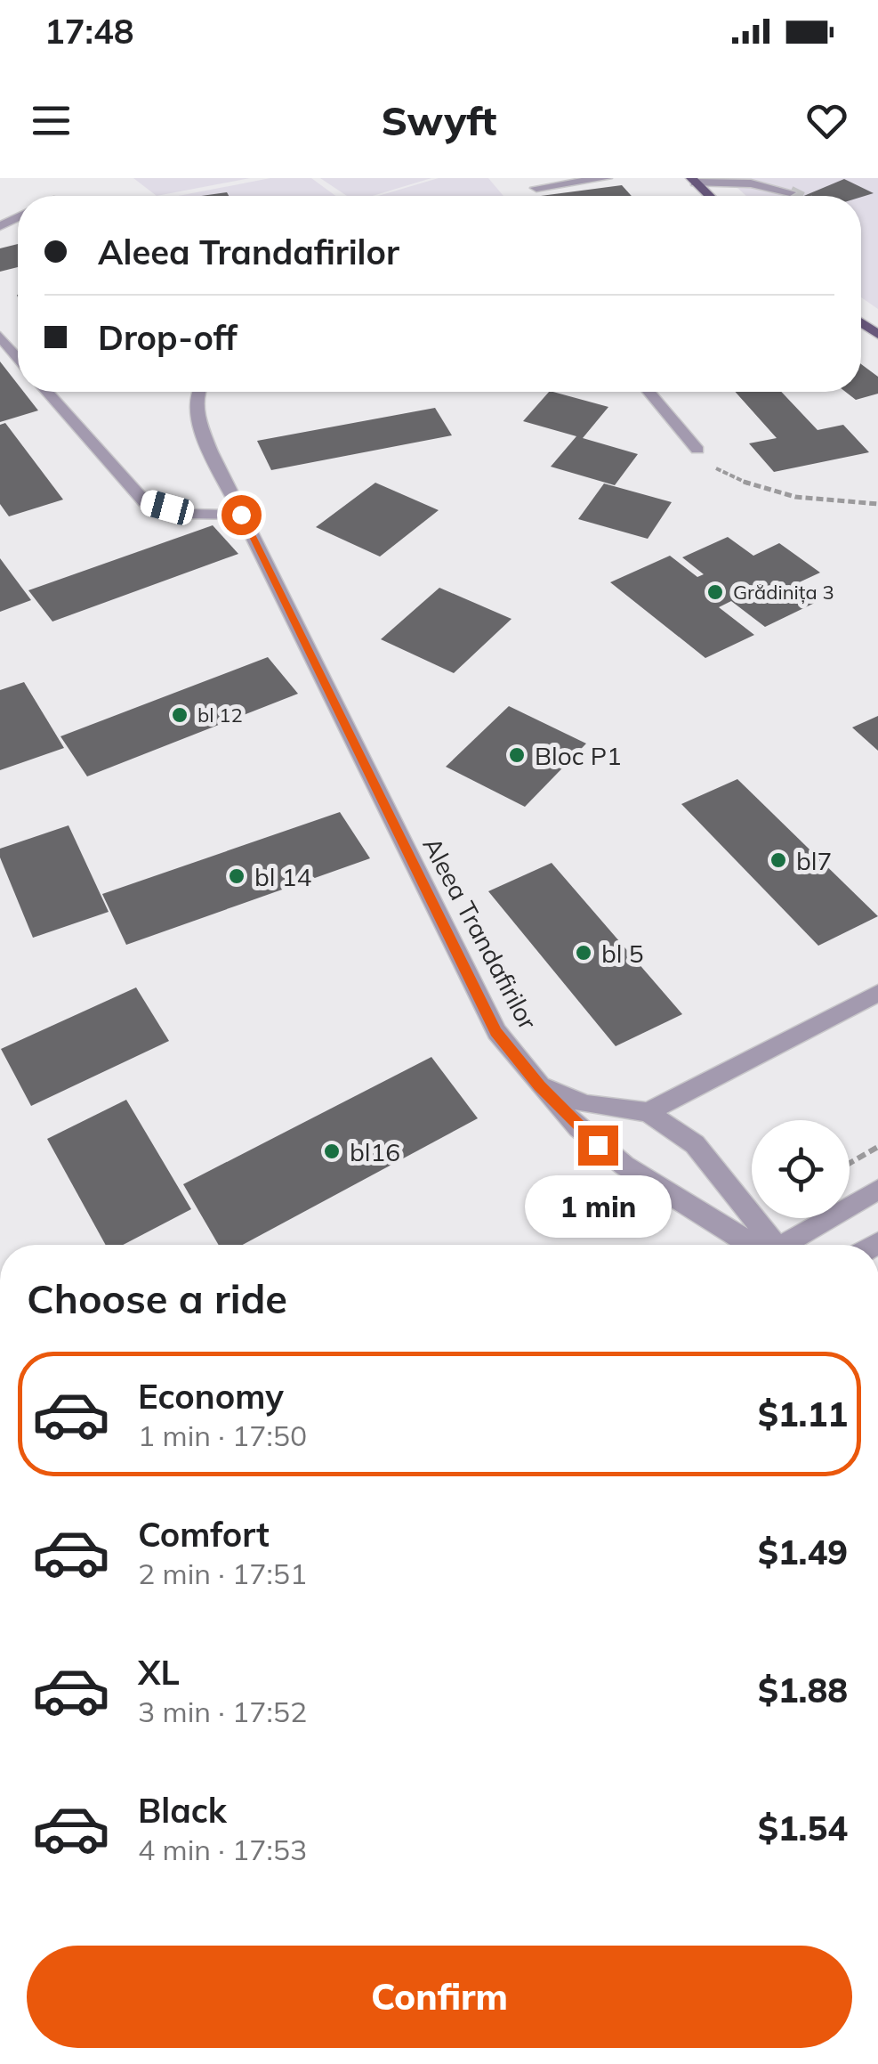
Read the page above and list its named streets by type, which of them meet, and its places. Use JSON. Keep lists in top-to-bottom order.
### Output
{
  "streets": {
    "street": ["Aleea Trandafirilor"]
  },
  "places": [
    "Grădinița 3",
    "bl 12",
    "Bloc P1",
    "bl7",
    "bl 14",
    "bl 5",
    "bl16"
  ],
  "page": {
    "status": "17:48",
    "header": "Swyft",
    "banner": ["Aleea Trandafirilor", "Drop-off"],
    "bubble": "1 min",
    "heading": "Choose a ride",
    "list": [
      {
        "name": "Economy",
        "note": "1 min · 17:50",
        "value": "$1.11"
      },
      {
        "name": "Comfort",
        "note": "2 min · 17:51",
        "value": "$1.49"
      },
      {
        "name": "XL",
        "note": "3 min · 17:52",
        "value": "$1.88"
      },
      {
        "name": "Black",
        "note": "4 min · 17:53",
        "value": "$1.54"
      }
    ],
    "buttons": "Confirm"
  }
}
